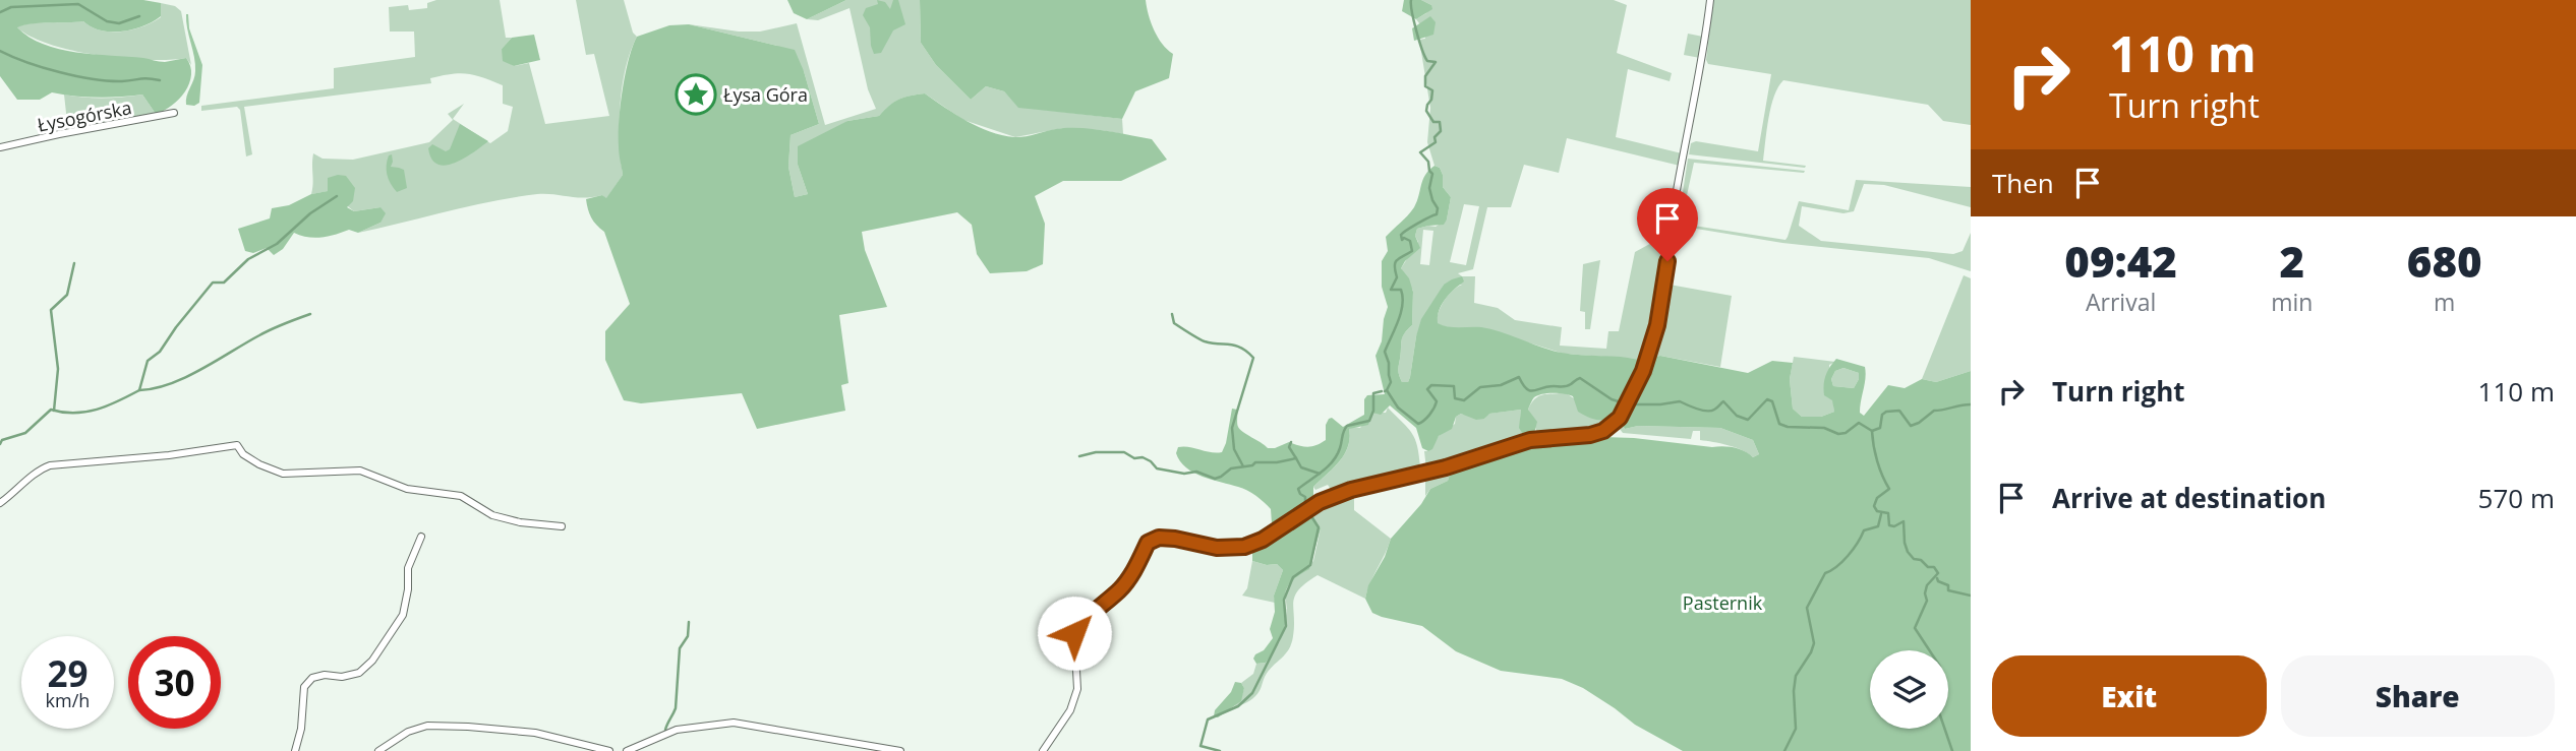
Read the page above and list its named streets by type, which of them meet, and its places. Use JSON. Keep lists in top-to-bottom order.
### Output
{
  "streets": {
    "street": ["Łysogórska"]
  },
  "parks": ["Pasternik"],
  "places": {
    "place": ["Łysa Góra"]
  },
  "page": {
    "turn": ["110 m", "Turn right"],
    "then": "Then",
    "eta": [
      "09:42",
      "Arrival",
      "2",
      "min",
      "680",
      "m"
    ],
    "list": [
      {
        "name": "Turn right",
        "value": "110 m"
      },
      {
        "name": "Arrive at destination",
        "value": "570 m"
      }
    ],
    "speed": "29 km/h",
    "limit": "30",
    "buttons": ["Exit", "Share"]
  }
}
